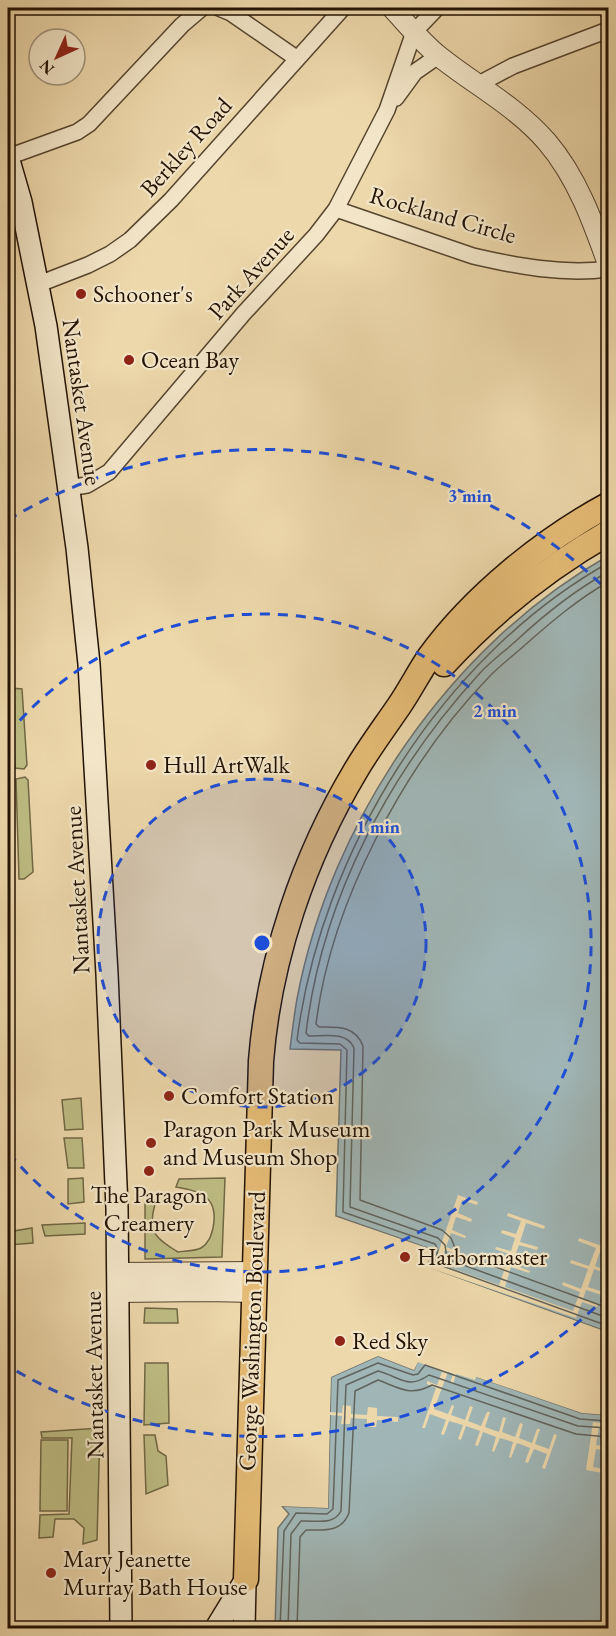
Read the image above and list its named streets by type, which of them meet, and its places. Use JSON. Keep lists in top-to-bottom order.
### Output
{
  "streets": {
    "main road": ["Nantasket Avenue", "George Washington Boulevard"],
    "street": ["Berkley Road", "Rockland Circle", "Park Avenue"]
  },
  "crossings": [
    ["Berkley Road", "Nantasket Avenue"],
    ["Rockland Circle", "Park Avenue"],
    ["Park Avenue", "Nantasket Avenue"]
  ],
  "places": [
    "Schooner's",
    "Ocean Bay",
    "Hull ArtWalk",
    "Comfort Station",
    "Paragon Park Museum and Museum Shop",
    "The Paragon Creamery",
    "Harbormaster",
    "Red Sky",
    "Mary Jeanette Murray Bath House"
  ],
  "north": "bottom left",
  "rings": ["3 min", "2 min", "1 min"]
}
